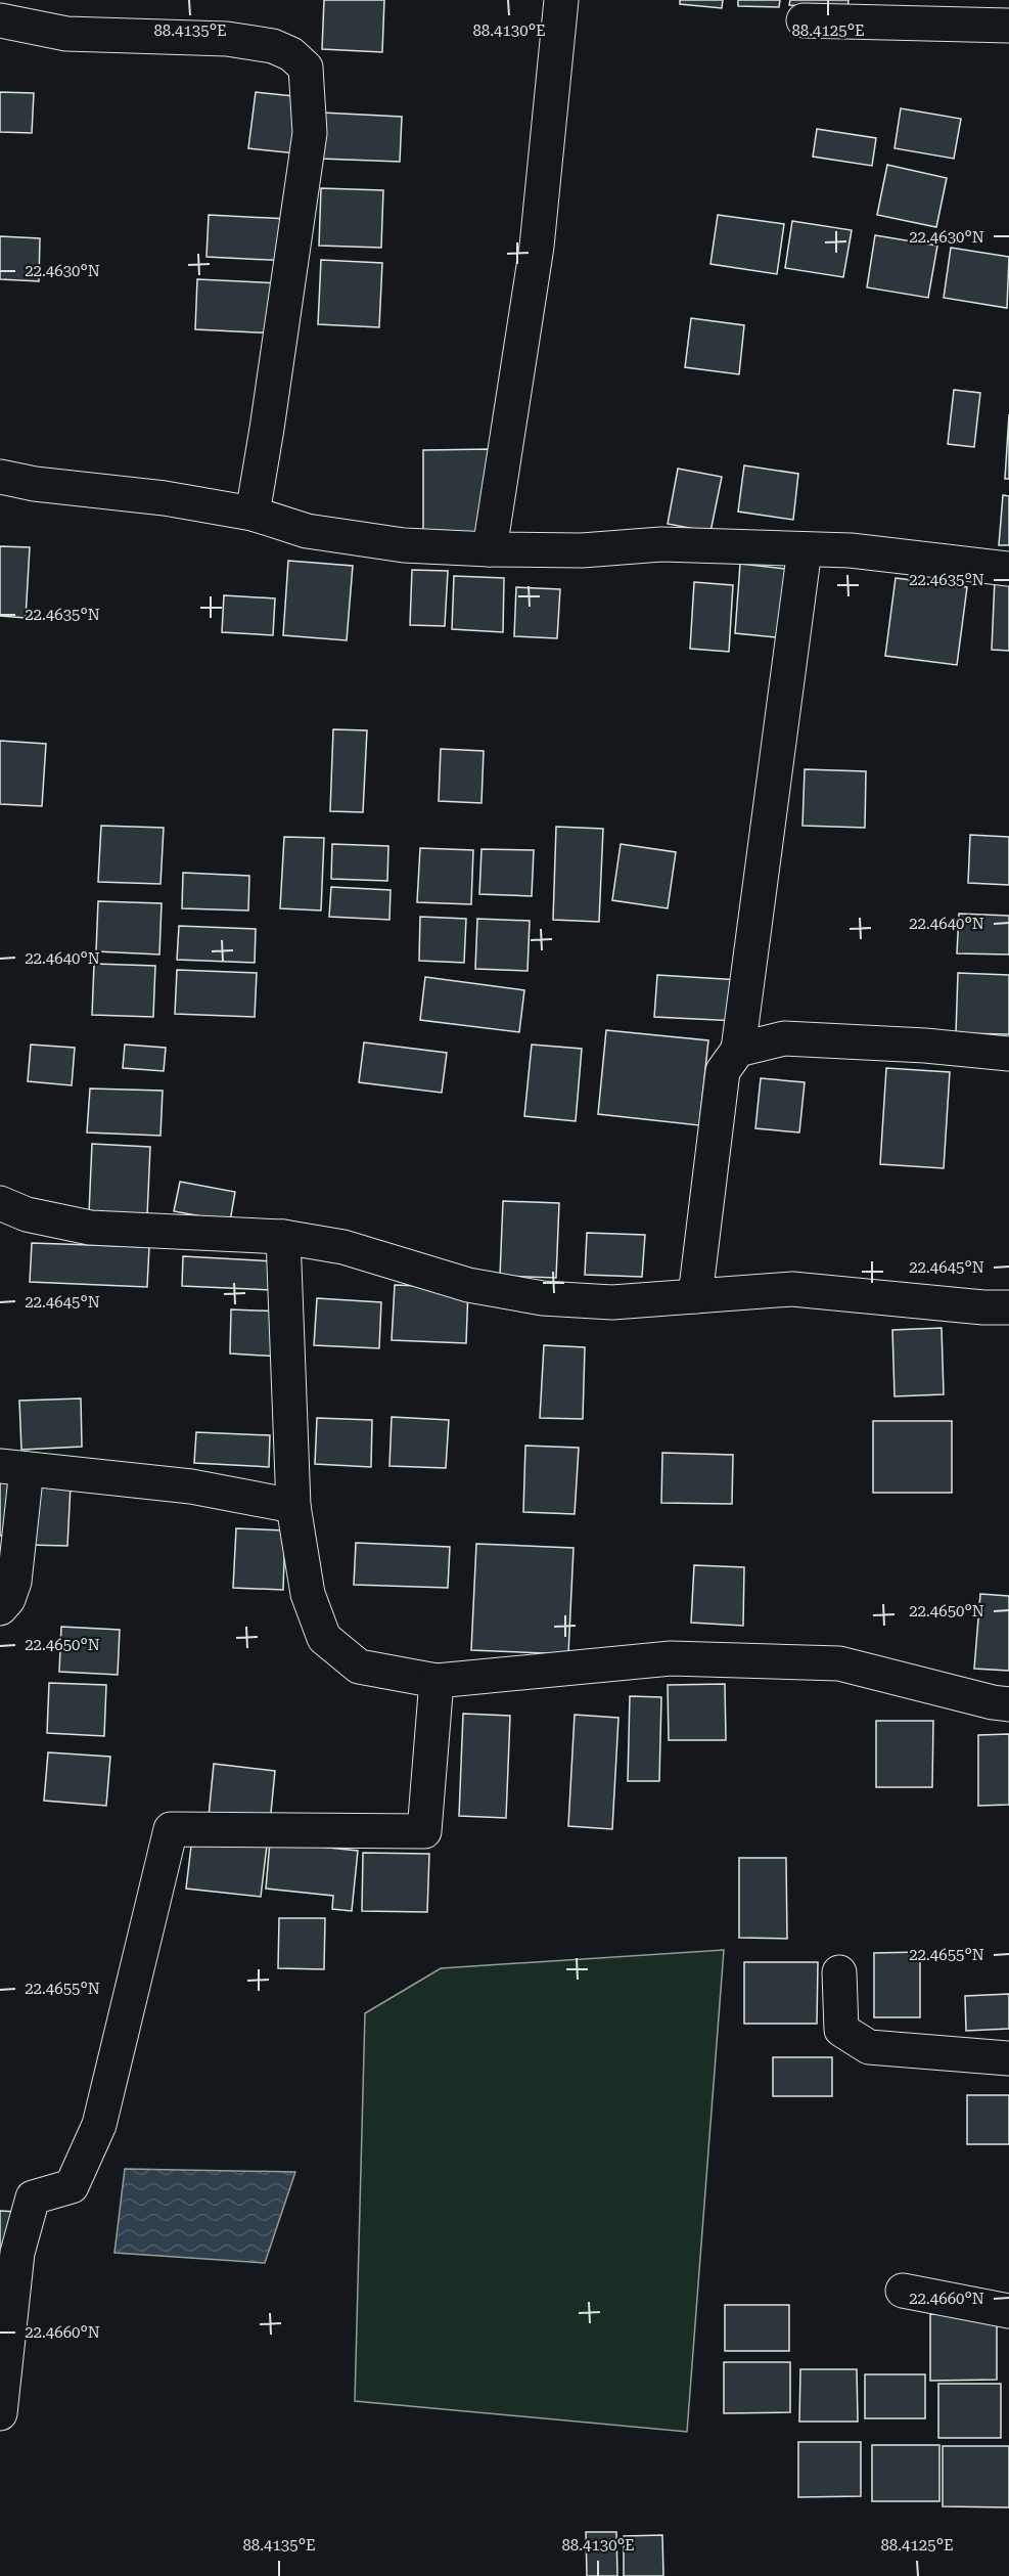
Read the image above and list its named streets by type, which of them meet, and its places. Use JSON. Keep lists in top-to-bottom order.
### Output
{
  "coordinates": [
    "88.4135°E",
    "88.4130°E",
    "88.4125°E",
    "22.4630°N",
    "22.4635°N",
    "22.4640°N",
    "22.4645°N",
    "22.4650°N",
    "22.4655°N",
    "22.4660°N"
  ]
}
